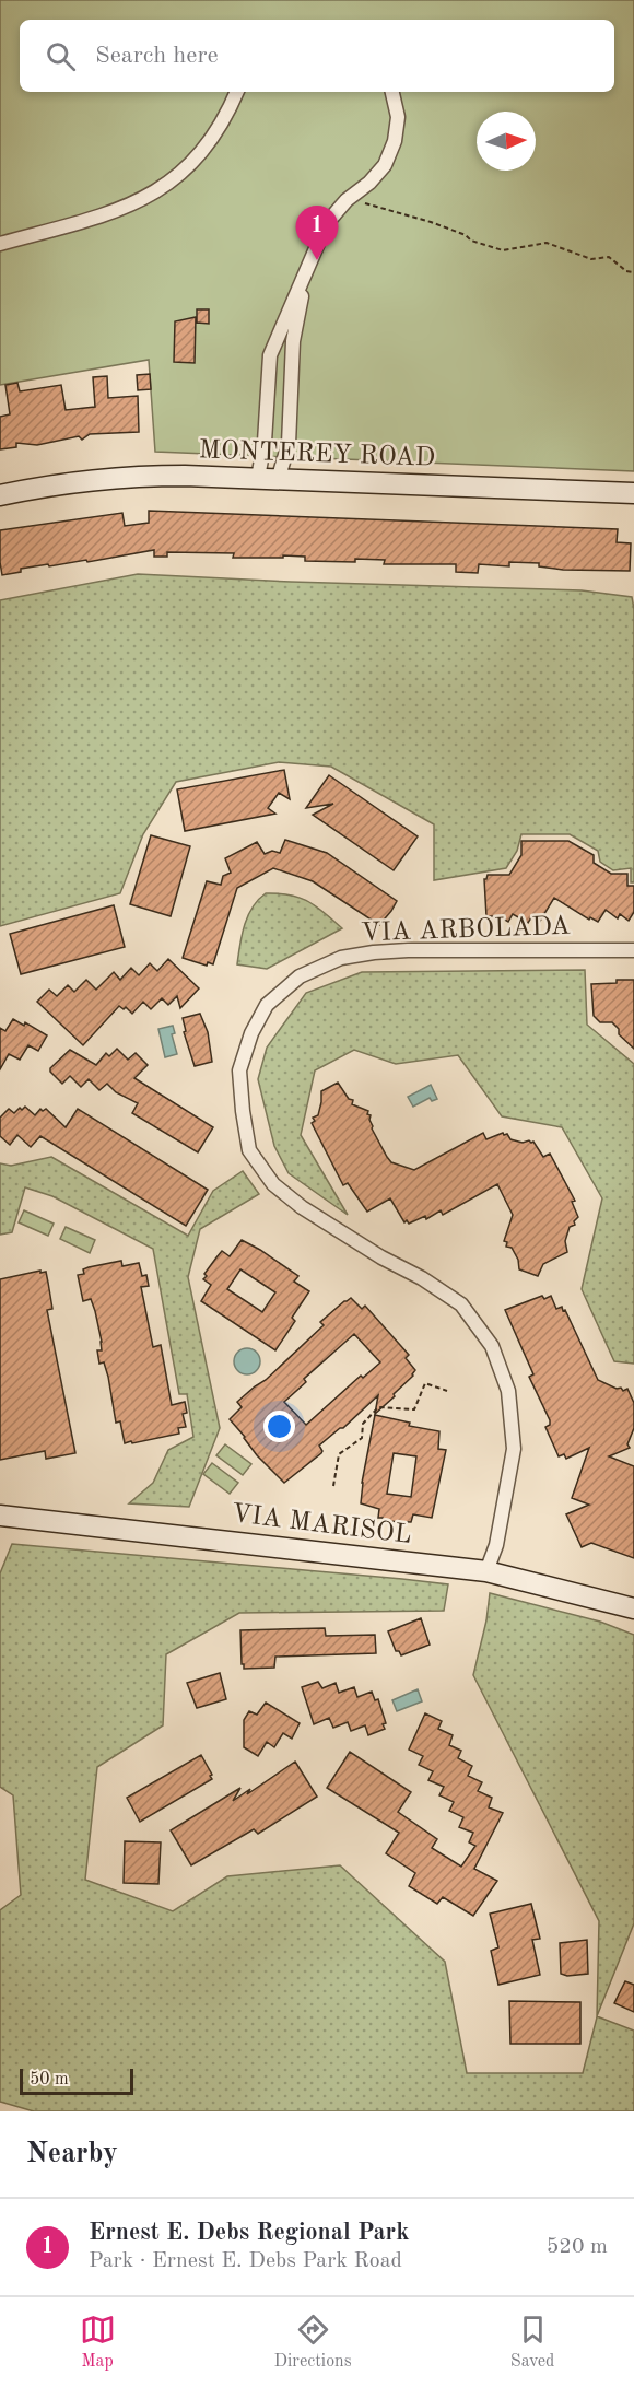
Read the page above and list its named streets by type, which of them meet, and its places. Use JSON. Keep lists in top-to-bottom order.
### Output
{
  "streets": {
    "street": ["MONTEREY ROAD", "VIA ARBOLADA", "VIA MARISOL"]
  },
  "crossings": [
    ["VIA ARBOLADA", "VIA MARISOL"]
  ],
  "scale_bar": "50 m",
  "north": "right",
  "page": {
    "search": "Search here",
    "pins": "1",
    "scale": "50 m",
    "heading": "Nearby",
    "list": [
      {
        "mark": "1",
        "name": "Ernest E. Debs Regional Park",
        "note": "Park · Ernest E. Debs Park Road",
        "value": "520 m"
      }
    ],
    "nav": ["Map", "Directions", "Saved"]
  }
}
